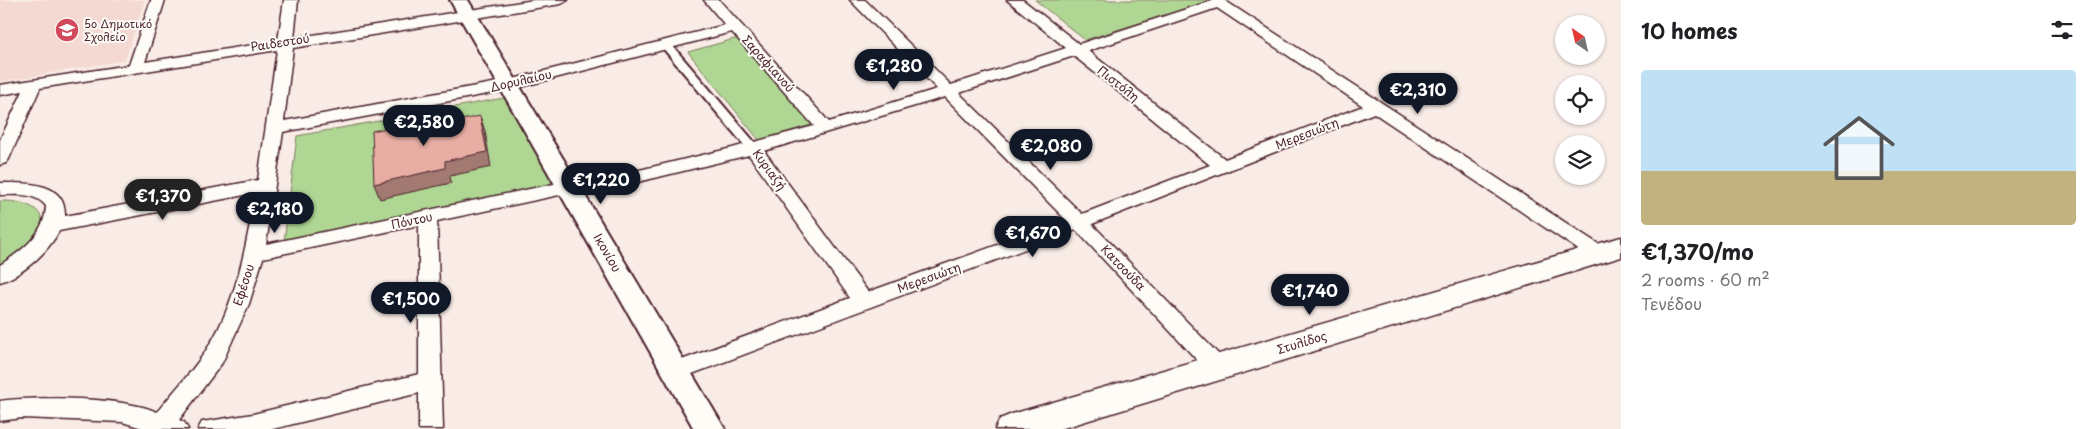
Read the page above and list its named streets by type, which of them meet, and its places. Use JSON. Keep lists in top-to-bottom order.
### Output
{
  "streets": {
    "main road": ["Στυλίδος"],
    "street": [
      "Ραιδεστού",
      "Σαραφιανού",
      "Δορυλαίου",
      "Πιστόλη",
      "Μερεσιώτη",
      "Κυριαζή",
      "Πόντου",
      "Ικονίου",
      "Κατσούδα",
      "Εφέσου"
    ]
  },
  "crossings": [
    ["Ραιδεστού", "Ικονίου"],
    ["Ραιδεστού", "Εφέσου"],
    ["Σαραφιανού", "Δορυλαίου"],
    ["Σαραφιανού", "Πόντου"],
    ["Δορυλαίου", "Κυριαζή"],
    ["Δορυλαίου", "Ικονίου"],
    ["Δορυλαίου", "Εφέσου"],
    ["Πιστόλη", "Μερεσιώτη"],
    ["Πιστόλη", "Πόντου"],
    ["Μερεσιώτη", "Κυριαζή"],
    ["Μερεσιώτη", "Πόντου"],
    ["Μερεσιώτη", "Ικονίου"],
    ["Μερεσιώτη", "Κατσούδα"],
    ["Κυριαζή", "Πόντου"],
    ["Πόντου", "Ικονίου"],
    ["Πόντου", "Κατσούδα"],
    ["Πόντου", "Εφέσου"],
    ["Κατσούδα", "Στυλίδος"]
  ],
  "places": {
    "school or university": ["5ο Δημοτικό Σχολείο"]
  },
  "north": "top left",
  "page": {
    "heading": "10 homes",
    "price": [
      "€1,280",
      "€2,310",
      "€2,580",
      "€2,080",
      "€1,220",
      "€1,370",
      "€2,180",
      "€1,670",
      "€1,740",
      "€1,500"
    ],
    "list": [
      {
        "name": "€1,370/mo",
        "note": "2 rooms · 60 m² · Τενέδου"
      }
    ]
  }
}
